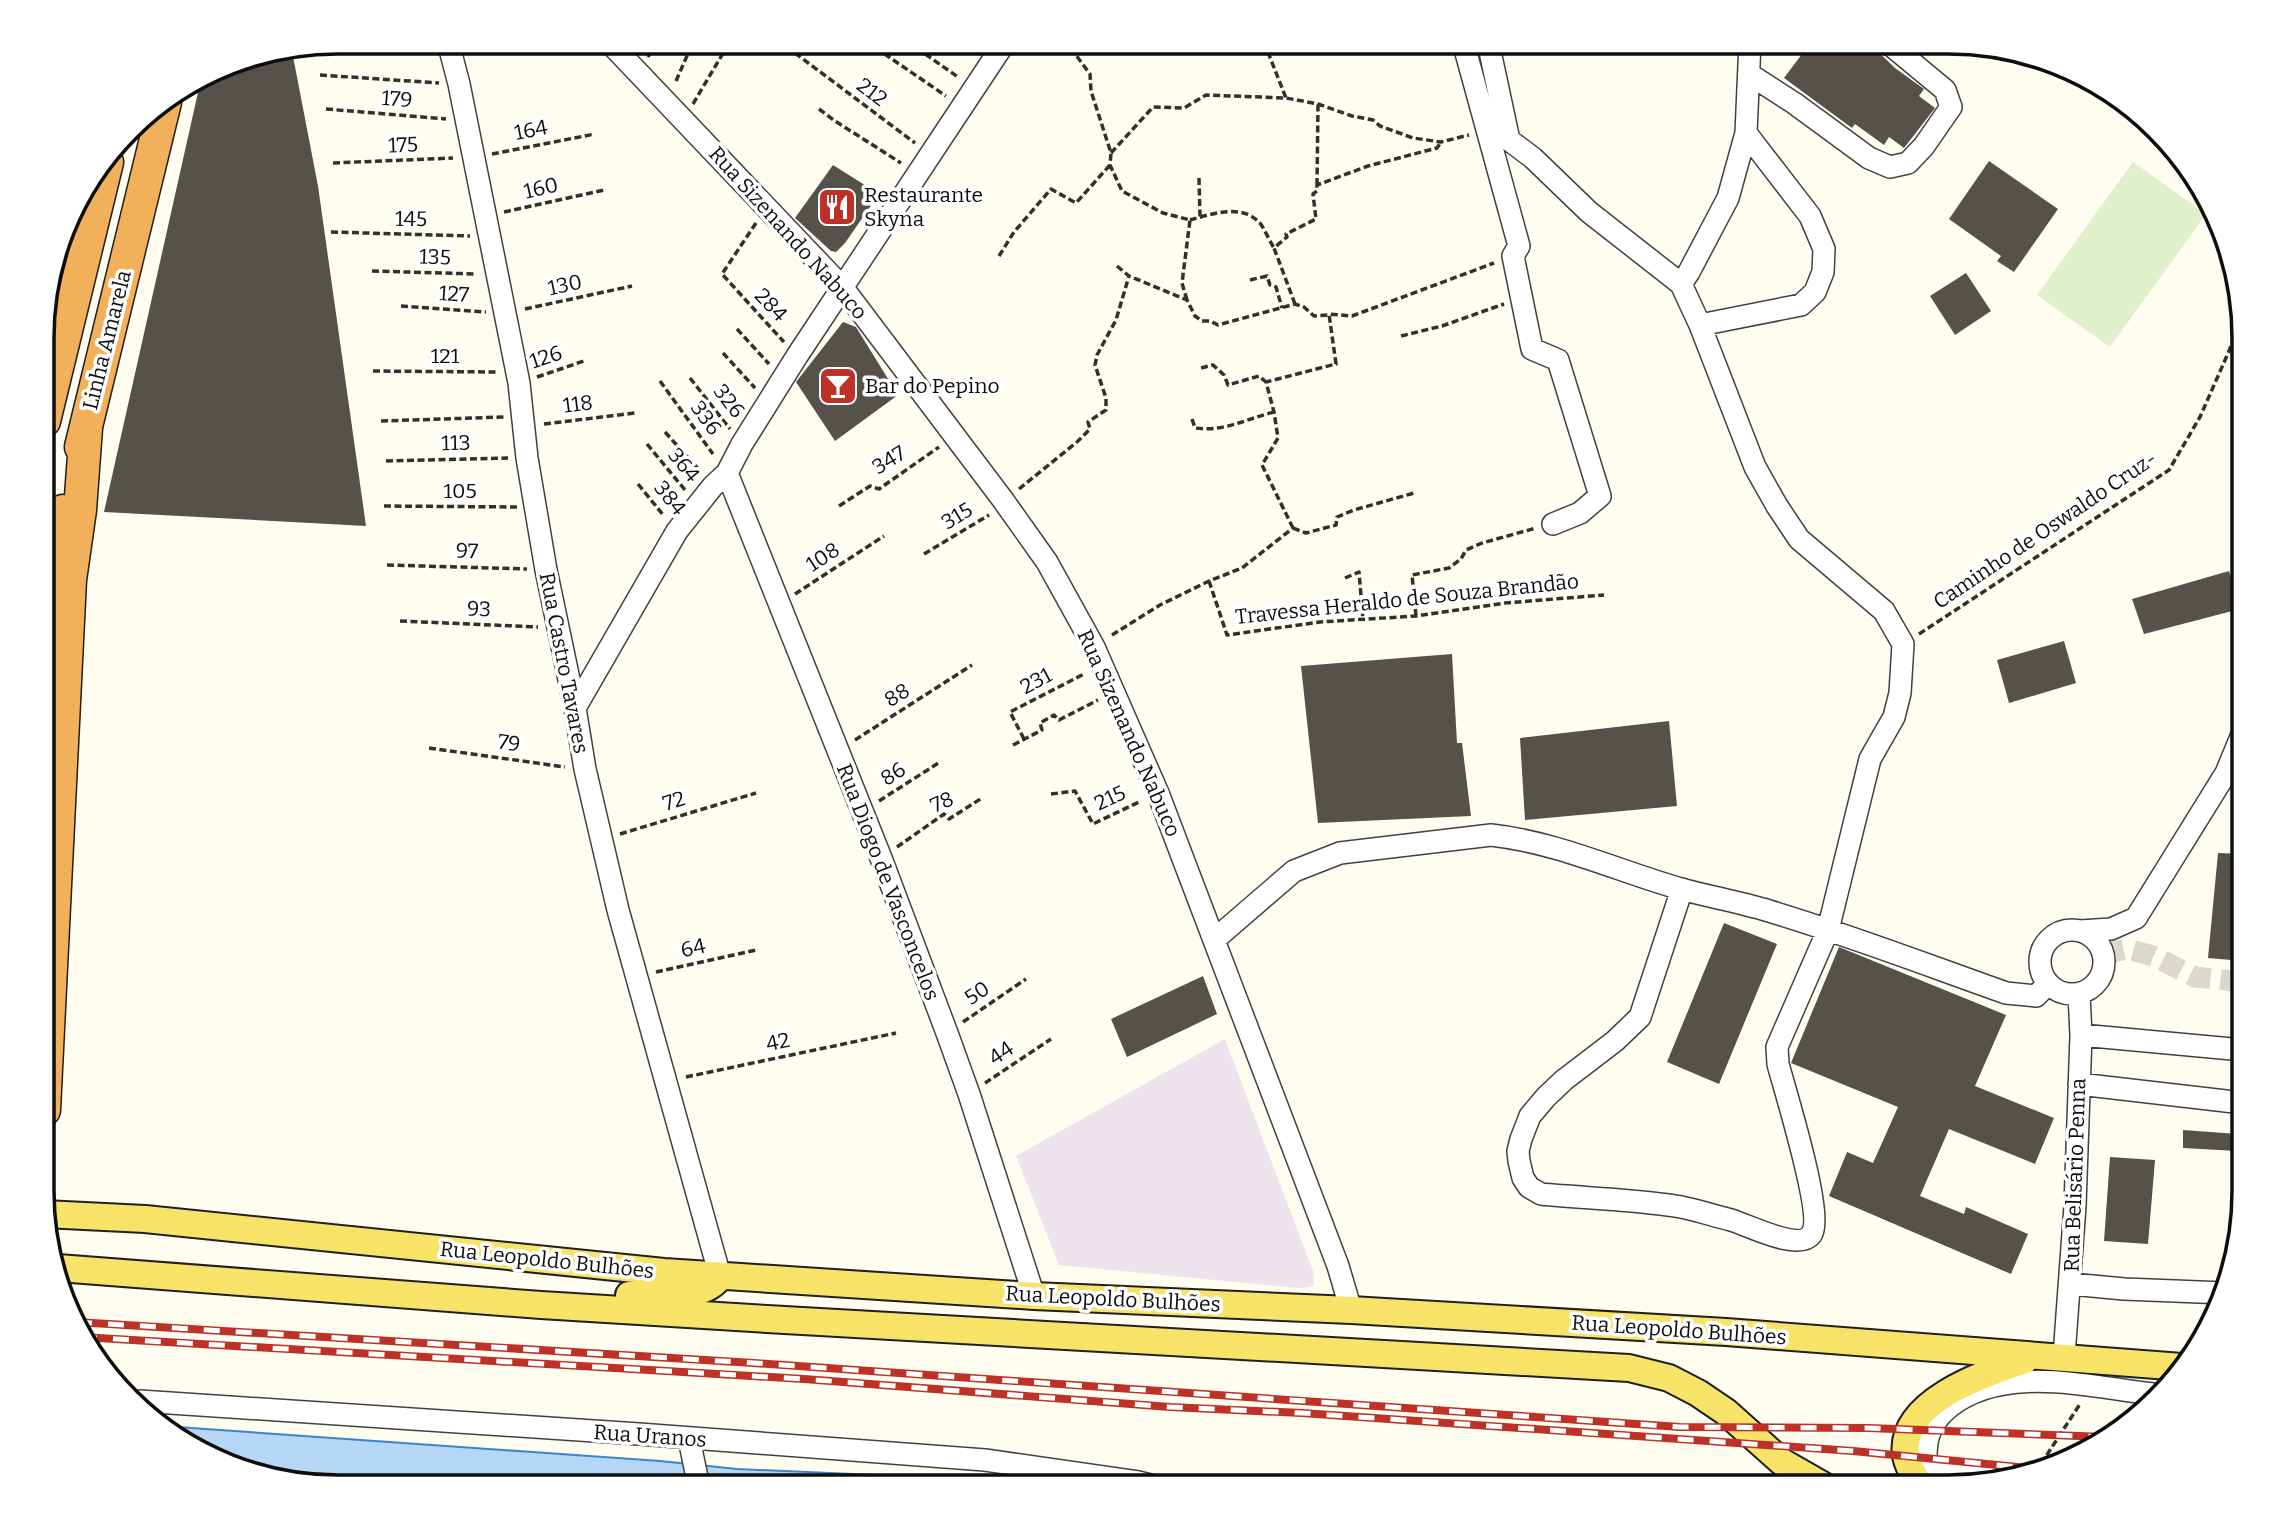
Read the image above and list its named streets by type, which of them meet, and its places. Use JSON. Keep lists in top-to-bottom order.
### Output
{
  "streets": {
    "highway": ["Linha Amarela"],
    "main road": ["Rua Leopoldo Bulhões"],
    "street": [
      "Rua Sizenando Nabuco",
      "Rua Castro Tavares",
      "Rua Diogo de Vasconcelos",
      "Rua Belisário Penna",
      "Rua Uranos"
    ],
    "path": [
      "212",
      "179",
      "164",
      "175",
      "160",
      "145",
      "135",
      "130",
      "127",
      "284",
      "121",
      "126",
      "326",
      "118",
      "336",
      "113",
      "347",
      "364",
      "105",
      "384",
      "315",
      "Caminho de Oswaldo Cruz-",
      "97",
      "108",
      "Travessa Heraldo de Souza Brandão",
      "93",
      "231",
      "88",
      "79",
      "86",
      "215",
      "72",
      "78",
      "64",
      "50",
      "42",
      "44"
    ]
  },
  "crossings": [
    ["179", "Rua Castro Tavares"],
    ["164", "175"],
    ["164", "Rua Castro Tavares"],
    ["175", "Rua Castro Tavares"],
    ["160", "145"],
    ["160", "Rua Castro Tavares"],
    ["145", "Rua Castro Tavares"],
    ["Rua Sizenando Nabuco", "284"],
    ["Rua Sizenando Nabuco", "347"],
    ["Rua Sizenando Nabuco", "315"],
    ["Rua Sizenando Nabuco", "231"],
    ["Rua Sizenando Nabuco", "215"],
    ["Rua Sizenando Nabuco", "Rua Leopoldo Bulhões"],
    ["135", "Rua Castro Tavares"],
    ["130", "127"],
    ["130", "Rua Castro Tavares"],
    ["127", "Rua Castro Tavares"],
    ["121", "126"],
    ["121", "Rua Castro Tavares"],
    ["126", "Rua Castro Tavares"],
    ["118", "Rua Castro Tavares"],
    ["336", "Rua Diogo de Vasconcelos"],
    ["113", "Rua Castro Tavares"],
    ["105", "Rua Castro Tavares"],
    ["97", "Rua Castro Tavares"],
    ["108", "Rua Diogo de Vasconcelos"],
    ["93", "Rua Castro Tavares"],
    ["Rua Castro Tavares", "79"],
    ["Rua Castro Tavares", "72"],
    ["Rua Castro Tavares", "64"],
    ["Rua Castro Tavares", "42"],
    ["Rua Castro Tavares", "Rua Leopoldo Bulhões"],
    ["88", "Rua Diogo de Vasconcelos"],
    ["86", "Rua Diogo de Vasconcelos"],
    ["78", "Rua Diogo de Vasconcelos"],
    ["Rua Diogo de Vasconcelos", "50"],
    ["Rua Diogo de Vasconcelos", "44"],
    ["Rua Diogo de Vasconcelos", "Rua Leopoldo Bulhões"],
    ["Rua Belisário Penna", "Rua Leopoldo Bulhões"]
  ],
  "places": {
    "restaurant": ["Restaurante Skyna"],
    "bar": ["Bar do Pepino"]
  }
}
